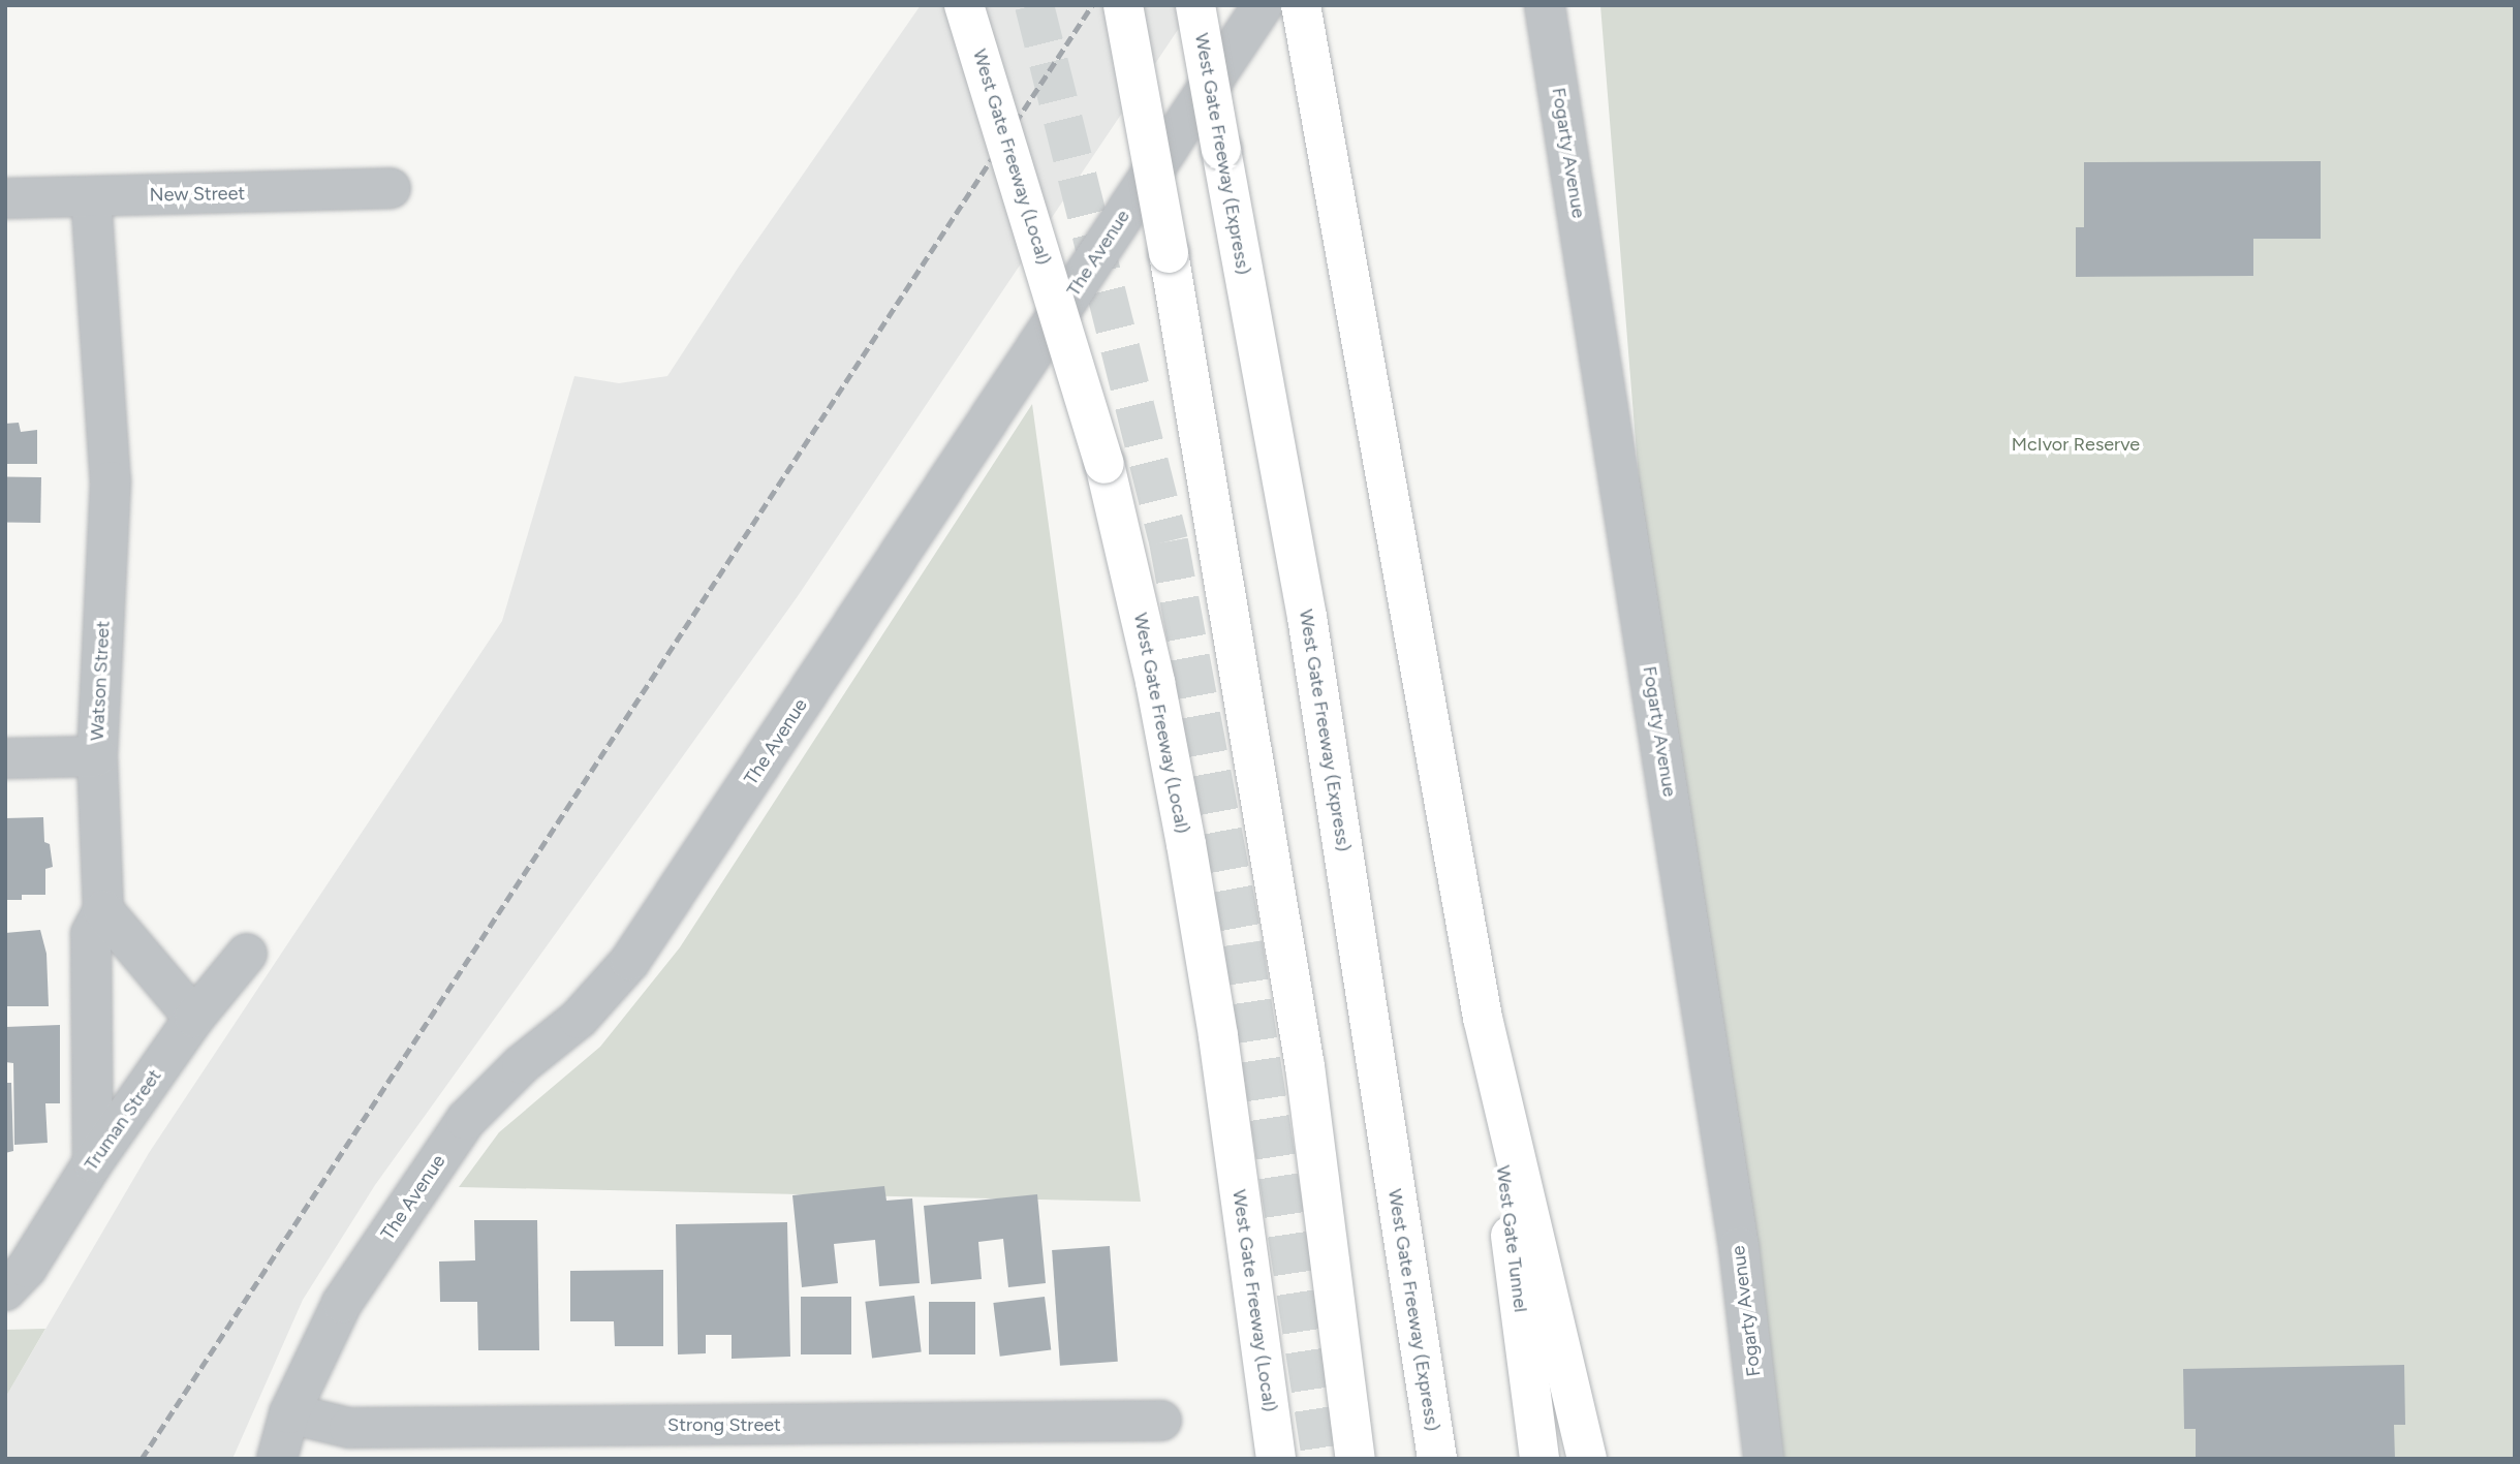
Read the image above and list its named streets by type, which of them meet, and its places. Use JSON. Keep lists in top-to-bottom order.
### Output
{
  "streets": {
    "highway": ["West Gate Freeway (Express)", "West Gate Freeway (Local)", "West Gate Tunnel"],
    "street": [
      "Fogarty Avenue",
      "New Street",
      "The Avenue",
      "Watson Street",
      "Truman Street",
      "Strong Street"
    ]
  },
  "crossings": [
    ["New Street", "Watson Street"],
    ["The Avenue", "Strong Street"],
    ["Watson Street", "Truman Street"]
  ],
  "parks": ["McIvor Reserve"]
}
